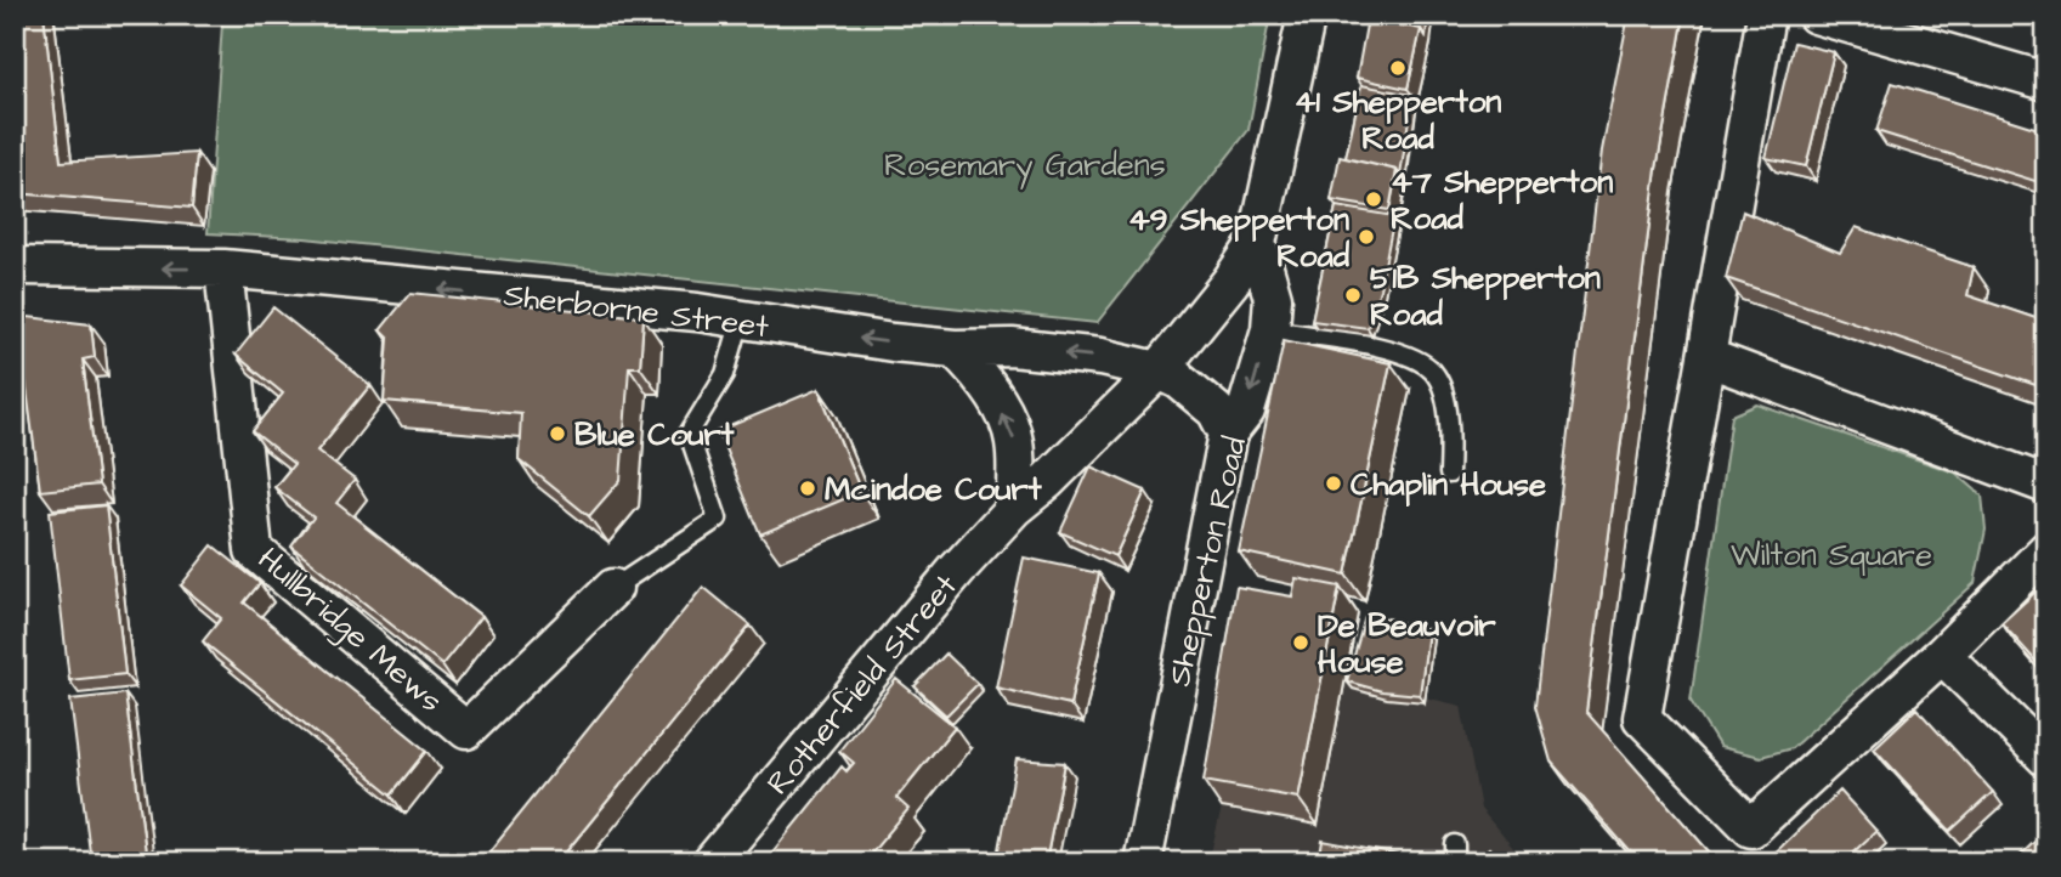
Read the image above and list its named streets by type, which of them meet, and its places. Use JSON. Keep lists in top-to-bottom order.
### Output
{
  "streets": {
    "street": [
      "Sherborne Street",
      "Shepperton Road",
      "Hullbridge Mews",
      "Rotherfield Street"
    ]
  },
  "crossings": [
    ["Sherborne Street", "Shepperton Road"],
    ["Sherborne Street", "Hullbridge Mews"],
    ["Sherborne Street", "Rotherfield Street"],
    ["Shepperton Road", "Rotherfield Street"]
  ],
  "one_way": ["Sherborne Street"],
  "parks": ["Rosemary Gardens", "Wilton Square"],
  "places": [
    "41 Shepperton Road",
    "47 Shepperton Road",
    "49 Shepperton Road",
    "51B Shepperton Road",
    "Blue Court",
    "Chaplin House",
    "Mcindoe Court",
    "De Beauvoir House"
  ]
}
